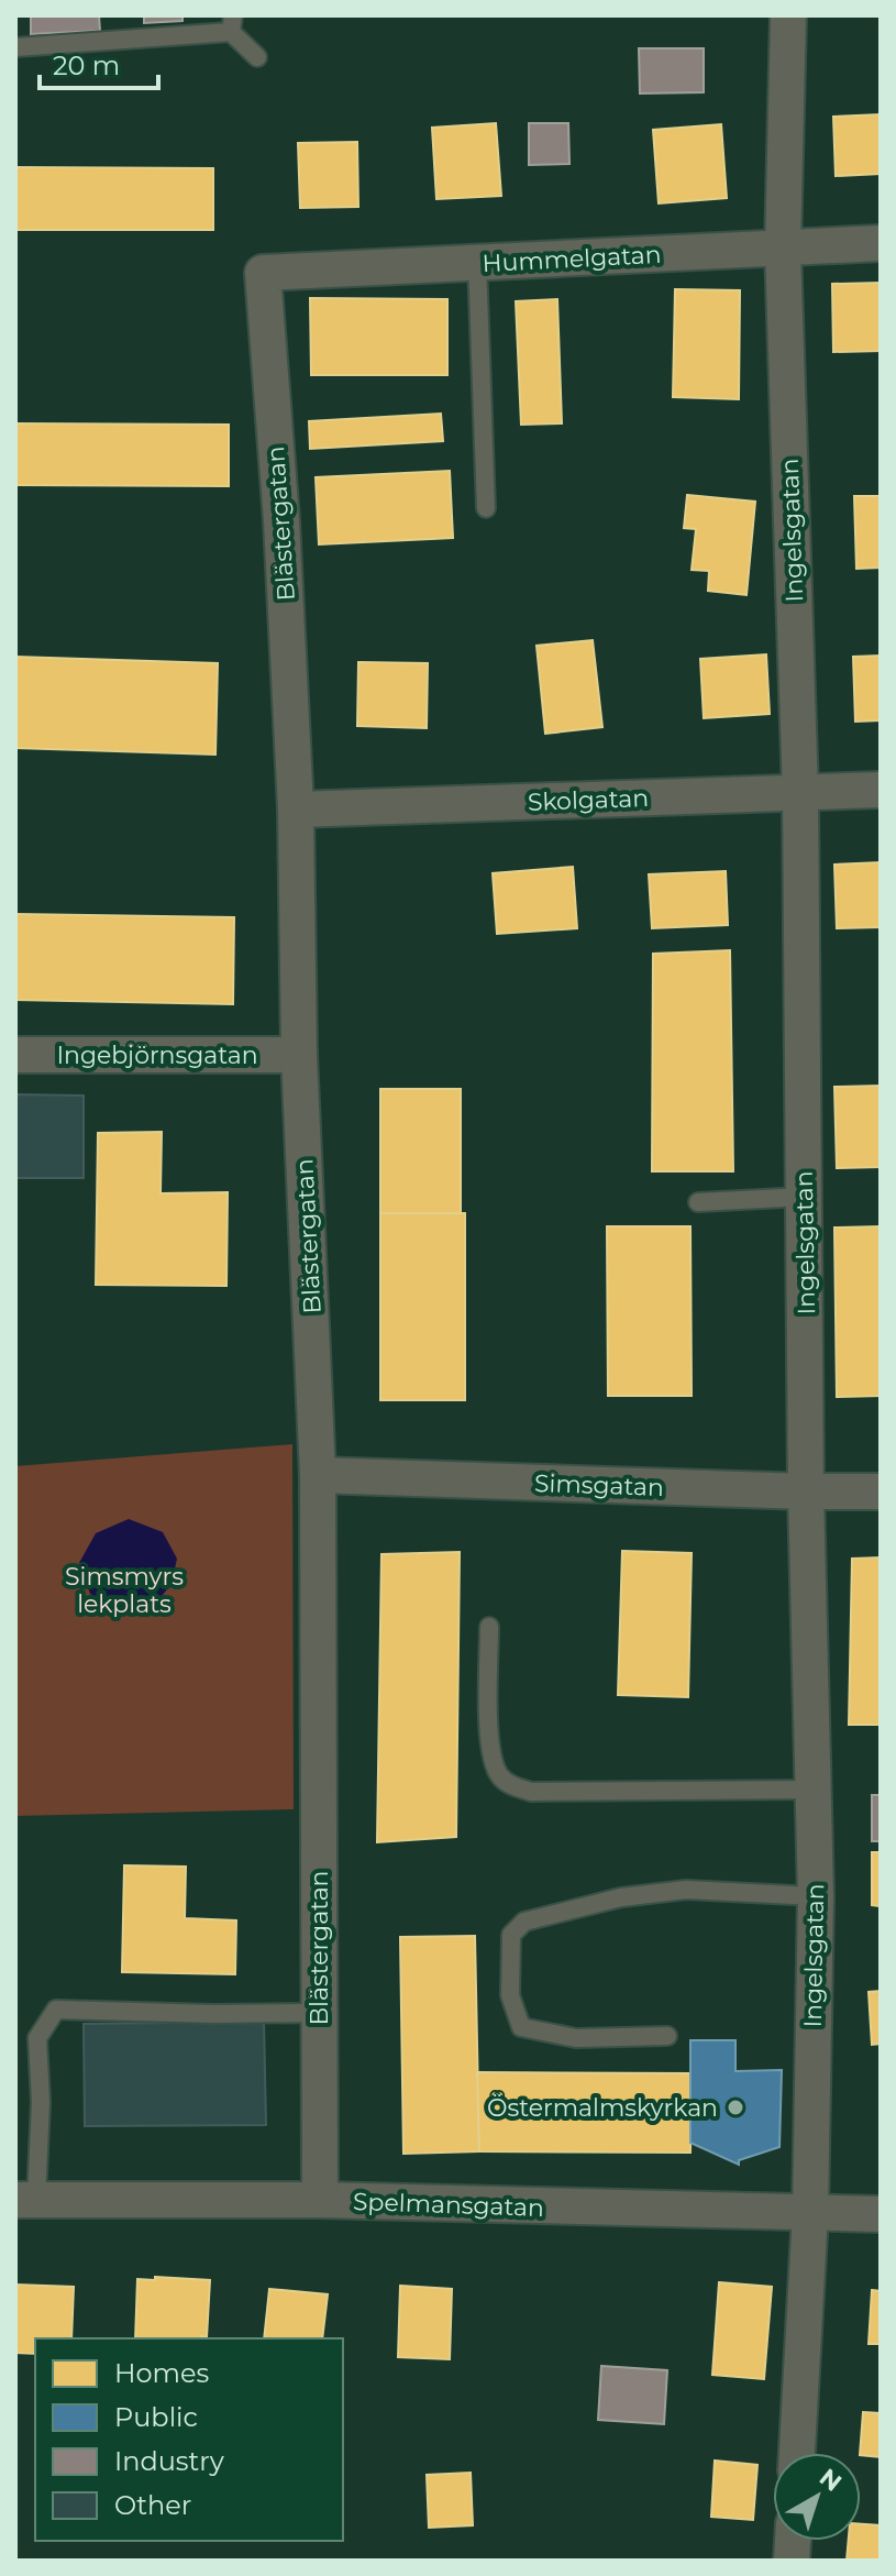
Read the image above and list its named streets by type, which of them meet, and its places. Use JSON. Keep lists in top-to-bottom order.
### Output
{
  "streets": {
    "street": [
      "Hummelgatan",
      "Blästergatan",
      "Ingelsgatan",
      "Skolgatan",
      "Ingebjörnsgatan",
      "Simsgatan",
      "Spelmansgatan"
    ]
  },
  "crossings": [
    ["Hummelgatan", "Blästergatan"],
    ["Hummelgatan", "Ingelsgatan"],
    ["Blästergatan", "Skolgatan"],
    ["Blästergatan", "Ingebjörnsgatan"],
    ["Blästergatan", "Simsgatan"],
    ["Blästergatan", "Spelmansgatan"],
    ["Ingelsgatan", "Skolgatan"],
    ["Ingelsgatan", "Simsgatan"],
    ["Ingelsgatan", "Spelmansgatan"]
  ],
  "parks": ["Simsmyrs lekplats"],
  "places": ["Östermalmskyrkan"],
  "legend": [
    "Homes",
    "Public",
    "Industry",
    "Other"
  ],
  "scale_bar": "20 m",
  "north": "top right"
}
